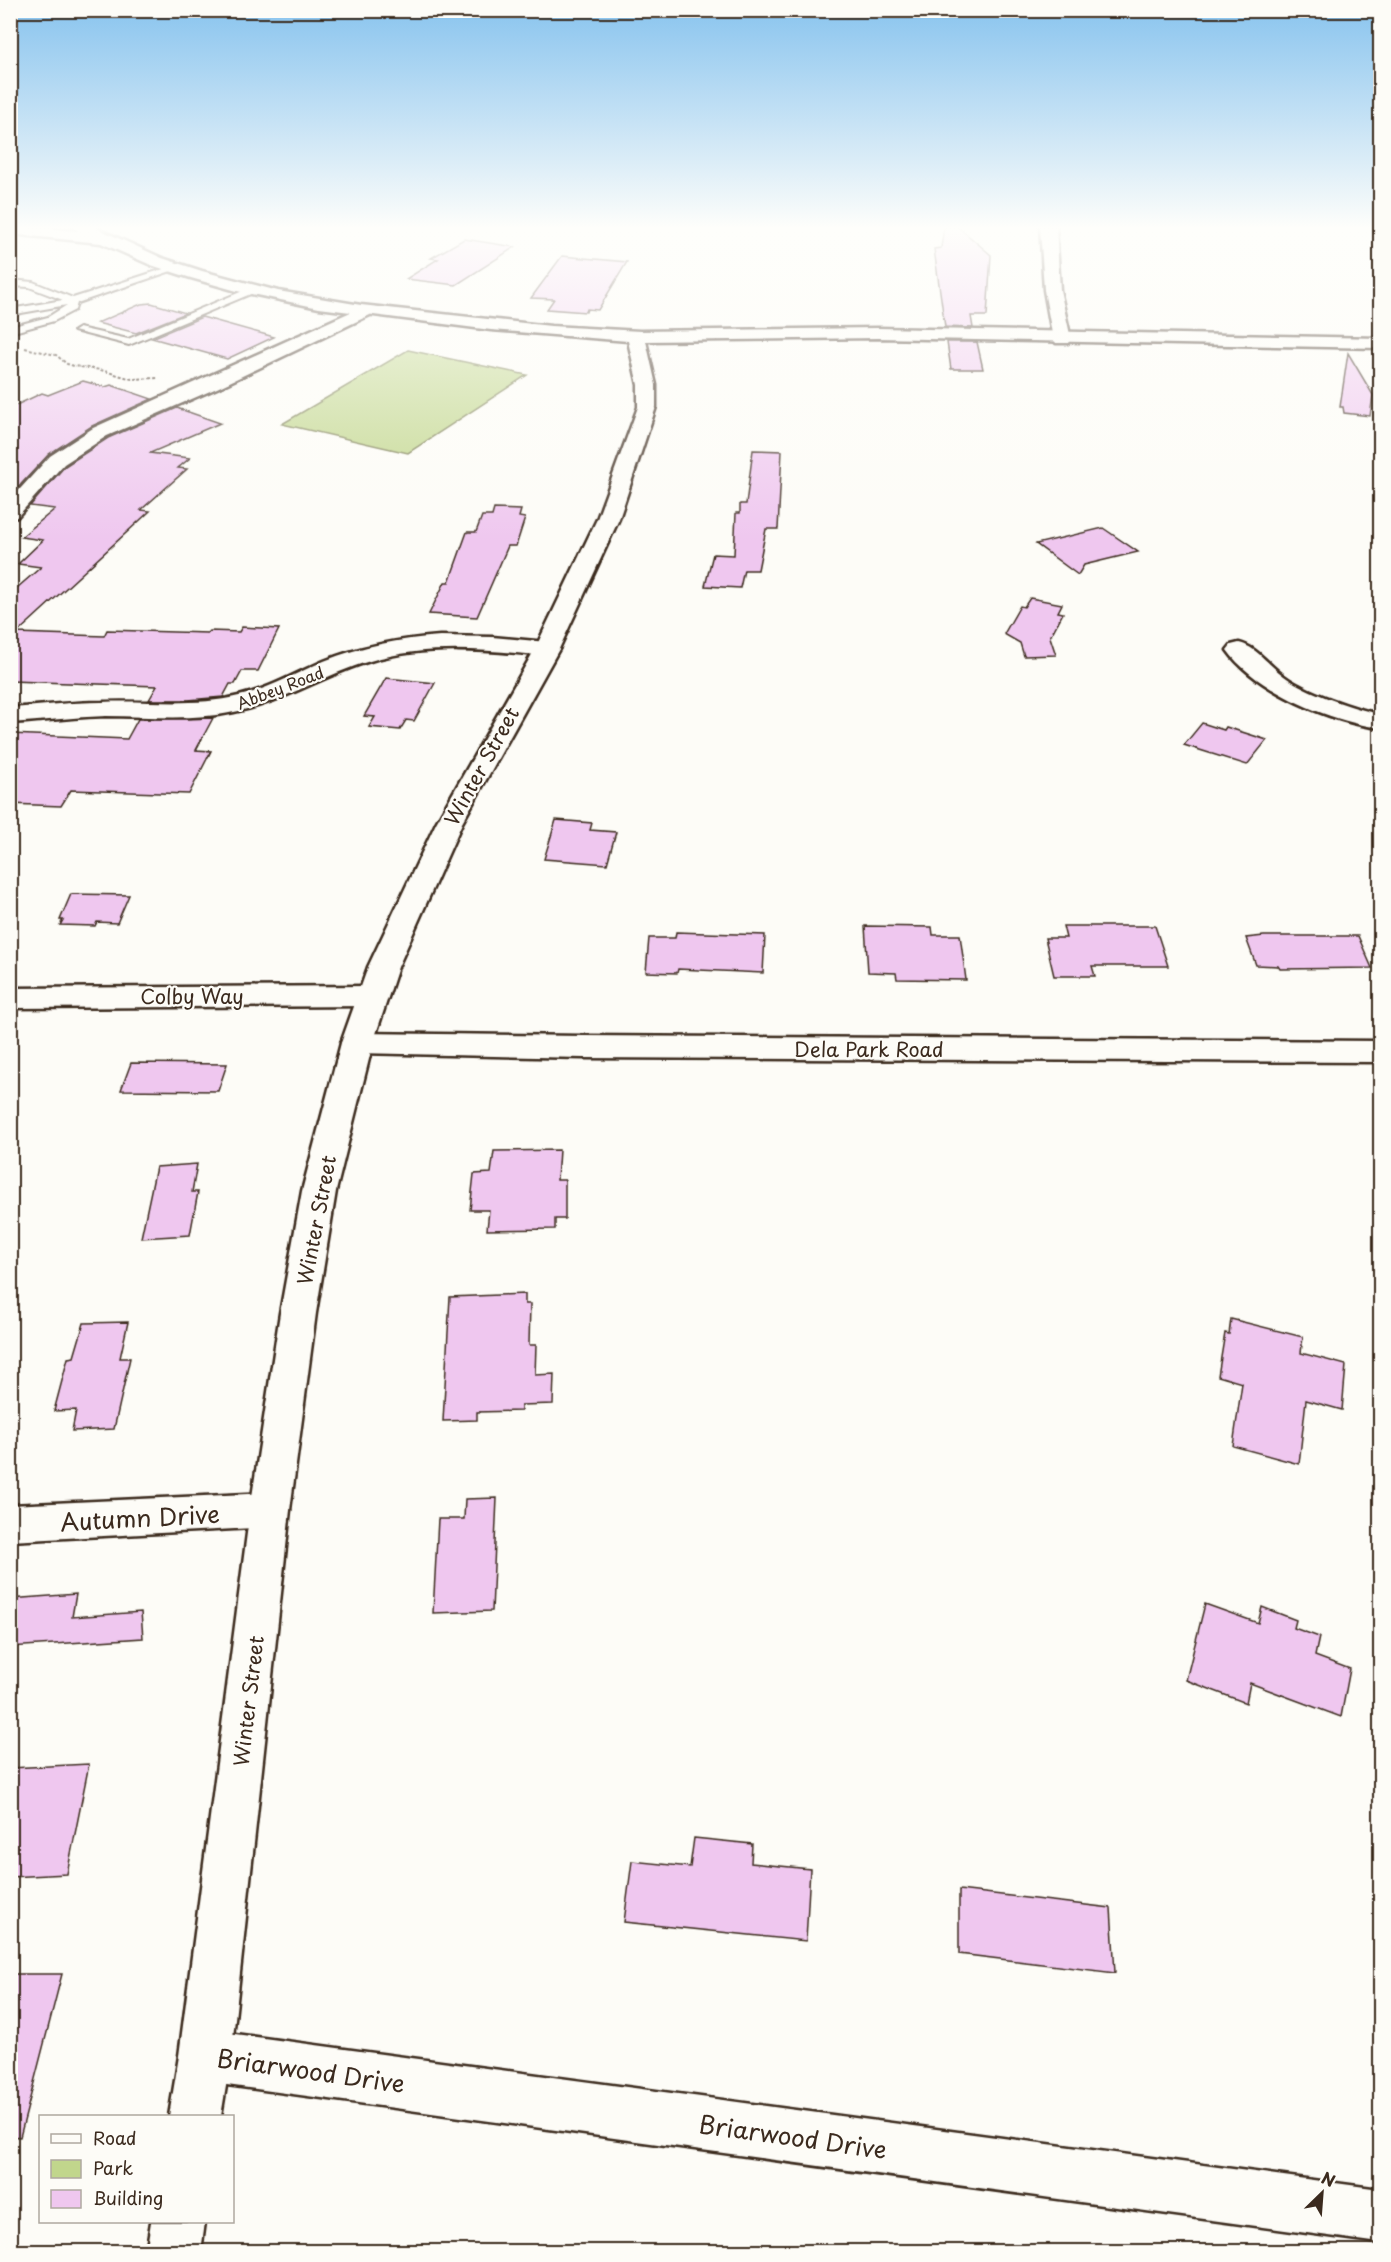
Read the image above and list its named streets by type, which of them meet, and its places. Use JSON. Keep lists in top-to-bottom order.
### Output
{
  "streets": {
    "street": [
      "Abbey Road",
      "Winter Street",
      "Colby Way",
      "Dela Park Road",
      "Autumn Drive",
      "Briarwood Drive"
    ]
  },
  "crossings": [
    ["Abbey Road", "Winter Street"],
    ["Winter Street", "Colby Way"],
    ["Winter Street", "Dela Park Road"],
    ["Winter Street", "Autumn Drive"],
    ["Winter Street", "Briarwood Drive"]
  ],
  "legend": ["Road", "Park", "Building"],
  "north": "top right"
}
